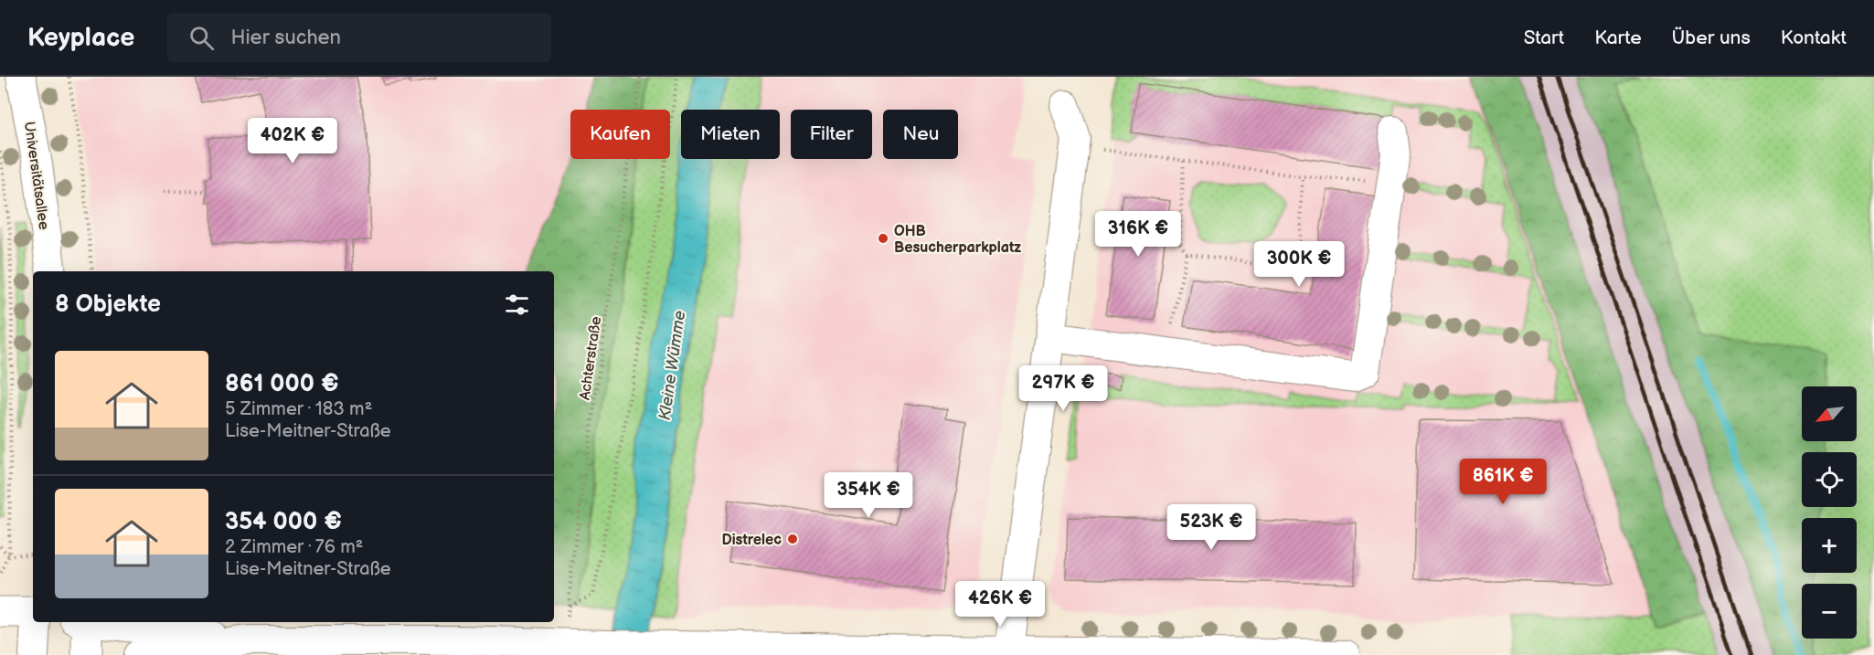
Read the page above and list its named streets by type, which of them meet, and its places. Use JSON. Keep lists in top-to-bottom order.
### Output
{
  "streets": {
    "street": ["Universitätsallee"],
    "path": ["Achterstraße"]
  },
  "water": ["Kleine Wümme"],
  "places": ["OHB Besucherparkplatz", "Distrelec"],
  "north": "bottom left",
  "page": {
    "header": "Keyplace",
    "search": "Hier suchen",
    "nav": [
      "Start",
      "Karte",
      "Über uns",
      "Kontakt"
    ],
    "chip": [
      "Kaufen",
      "Mieten",
      "Filter",
      "Neu"
    ],
    "price": [
      "402K €",
      "316K €",
      "300K €",
      "297K €",
      "861K €",
      "354K €",
      "523K €",
      "426K €"
    ],
    "heading": "8 Objekte",
    "list": [
      {
        "name": "861 000 €",
        "note": "5 Zimmer · 183 m² · Lise-Meitner-Straße"
      },
      {
        "name": "354 000 €",
        "note": "2 Zimmer · 76 m² · Lise-Meitner-Straße"
      }
    ],
    "map_buttons": ["+", "−"]
  }
}
